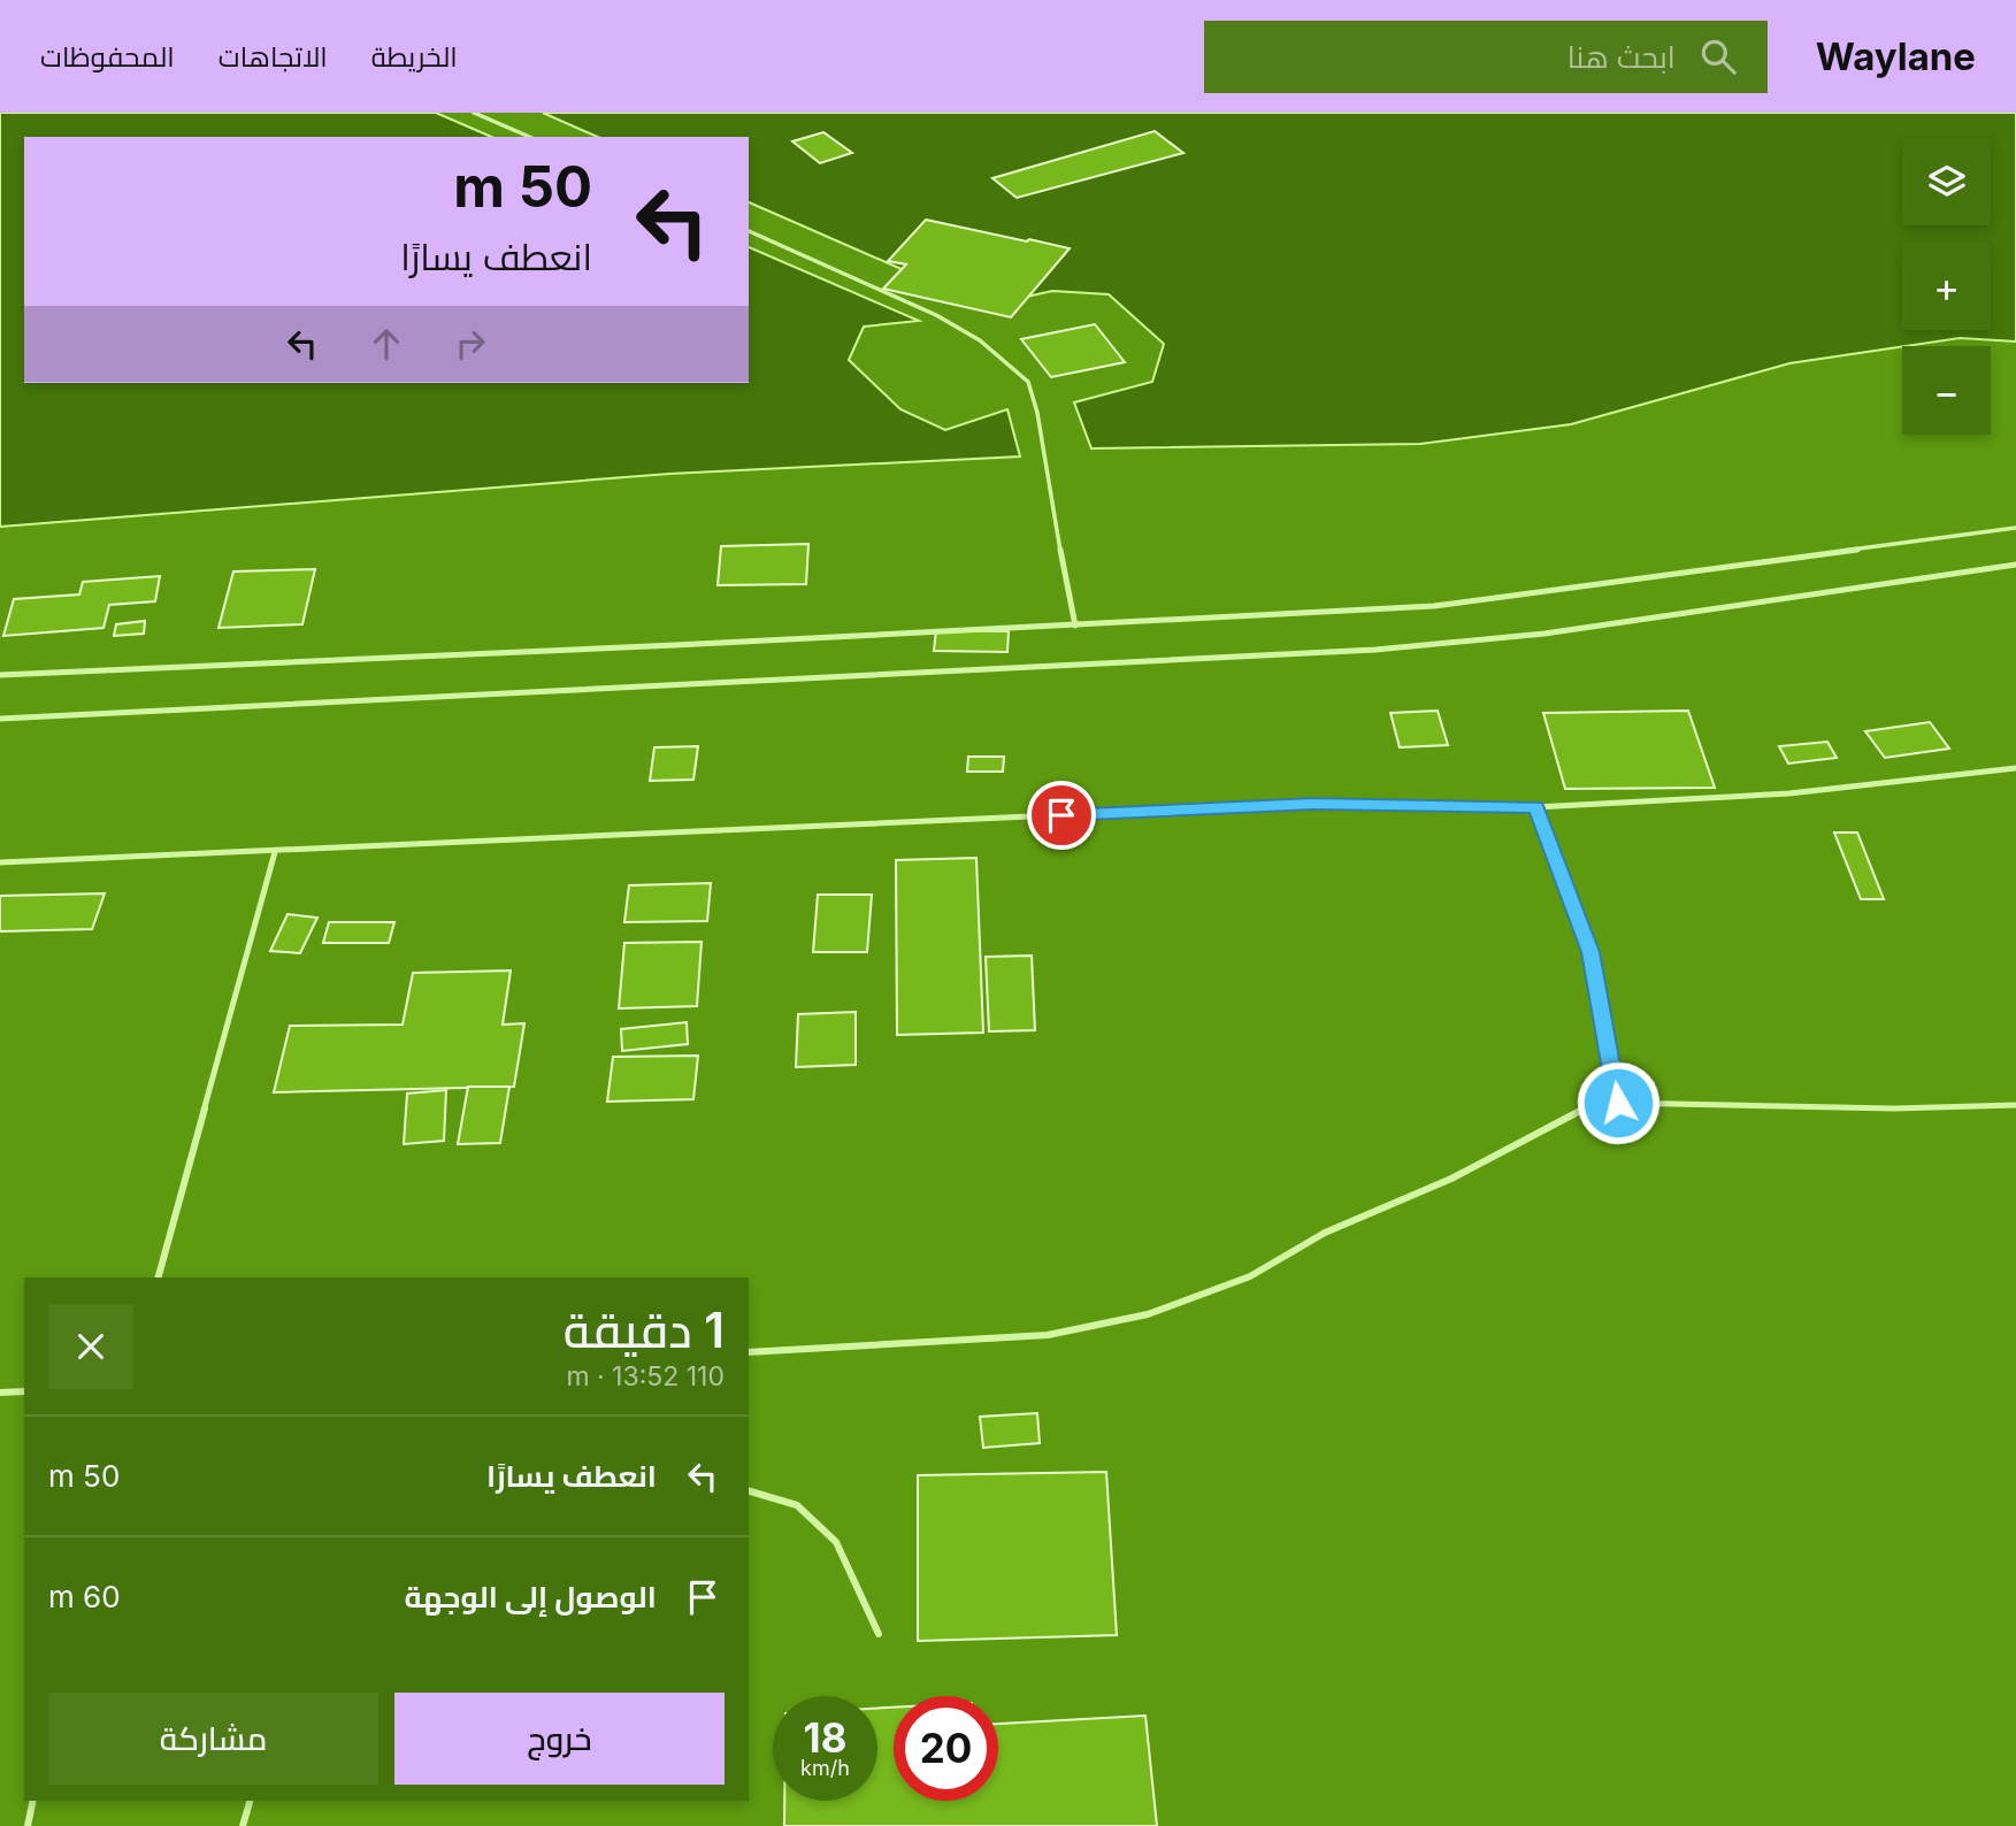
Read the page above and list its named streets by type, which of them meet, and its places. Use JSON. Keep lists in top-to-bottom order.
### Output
{
  "page": {
    "header": "Waylane",
    "search": "ابحث هنا",
    "nav": ["الخريطة", "الاتجاهات", "المحفوظات"],
    "map_buttons": ["+", "−"],
    "turn": ["50 m", "انعطف يسارًا"],
    "heading": ["1 دقيقة", "110 m · 13:52"],
    "list": [
      {
        "name": "انعطف يسارًا",
        "value": "50 m"
      },
      {
        "name": "الوصول إلى الوجهة",
        "value": "60 m"
      }
    ],
    "buttons": ["خروج", "مشاركة"],
    "speed": "18 km/h",
    "limit": "20"
  }
}
